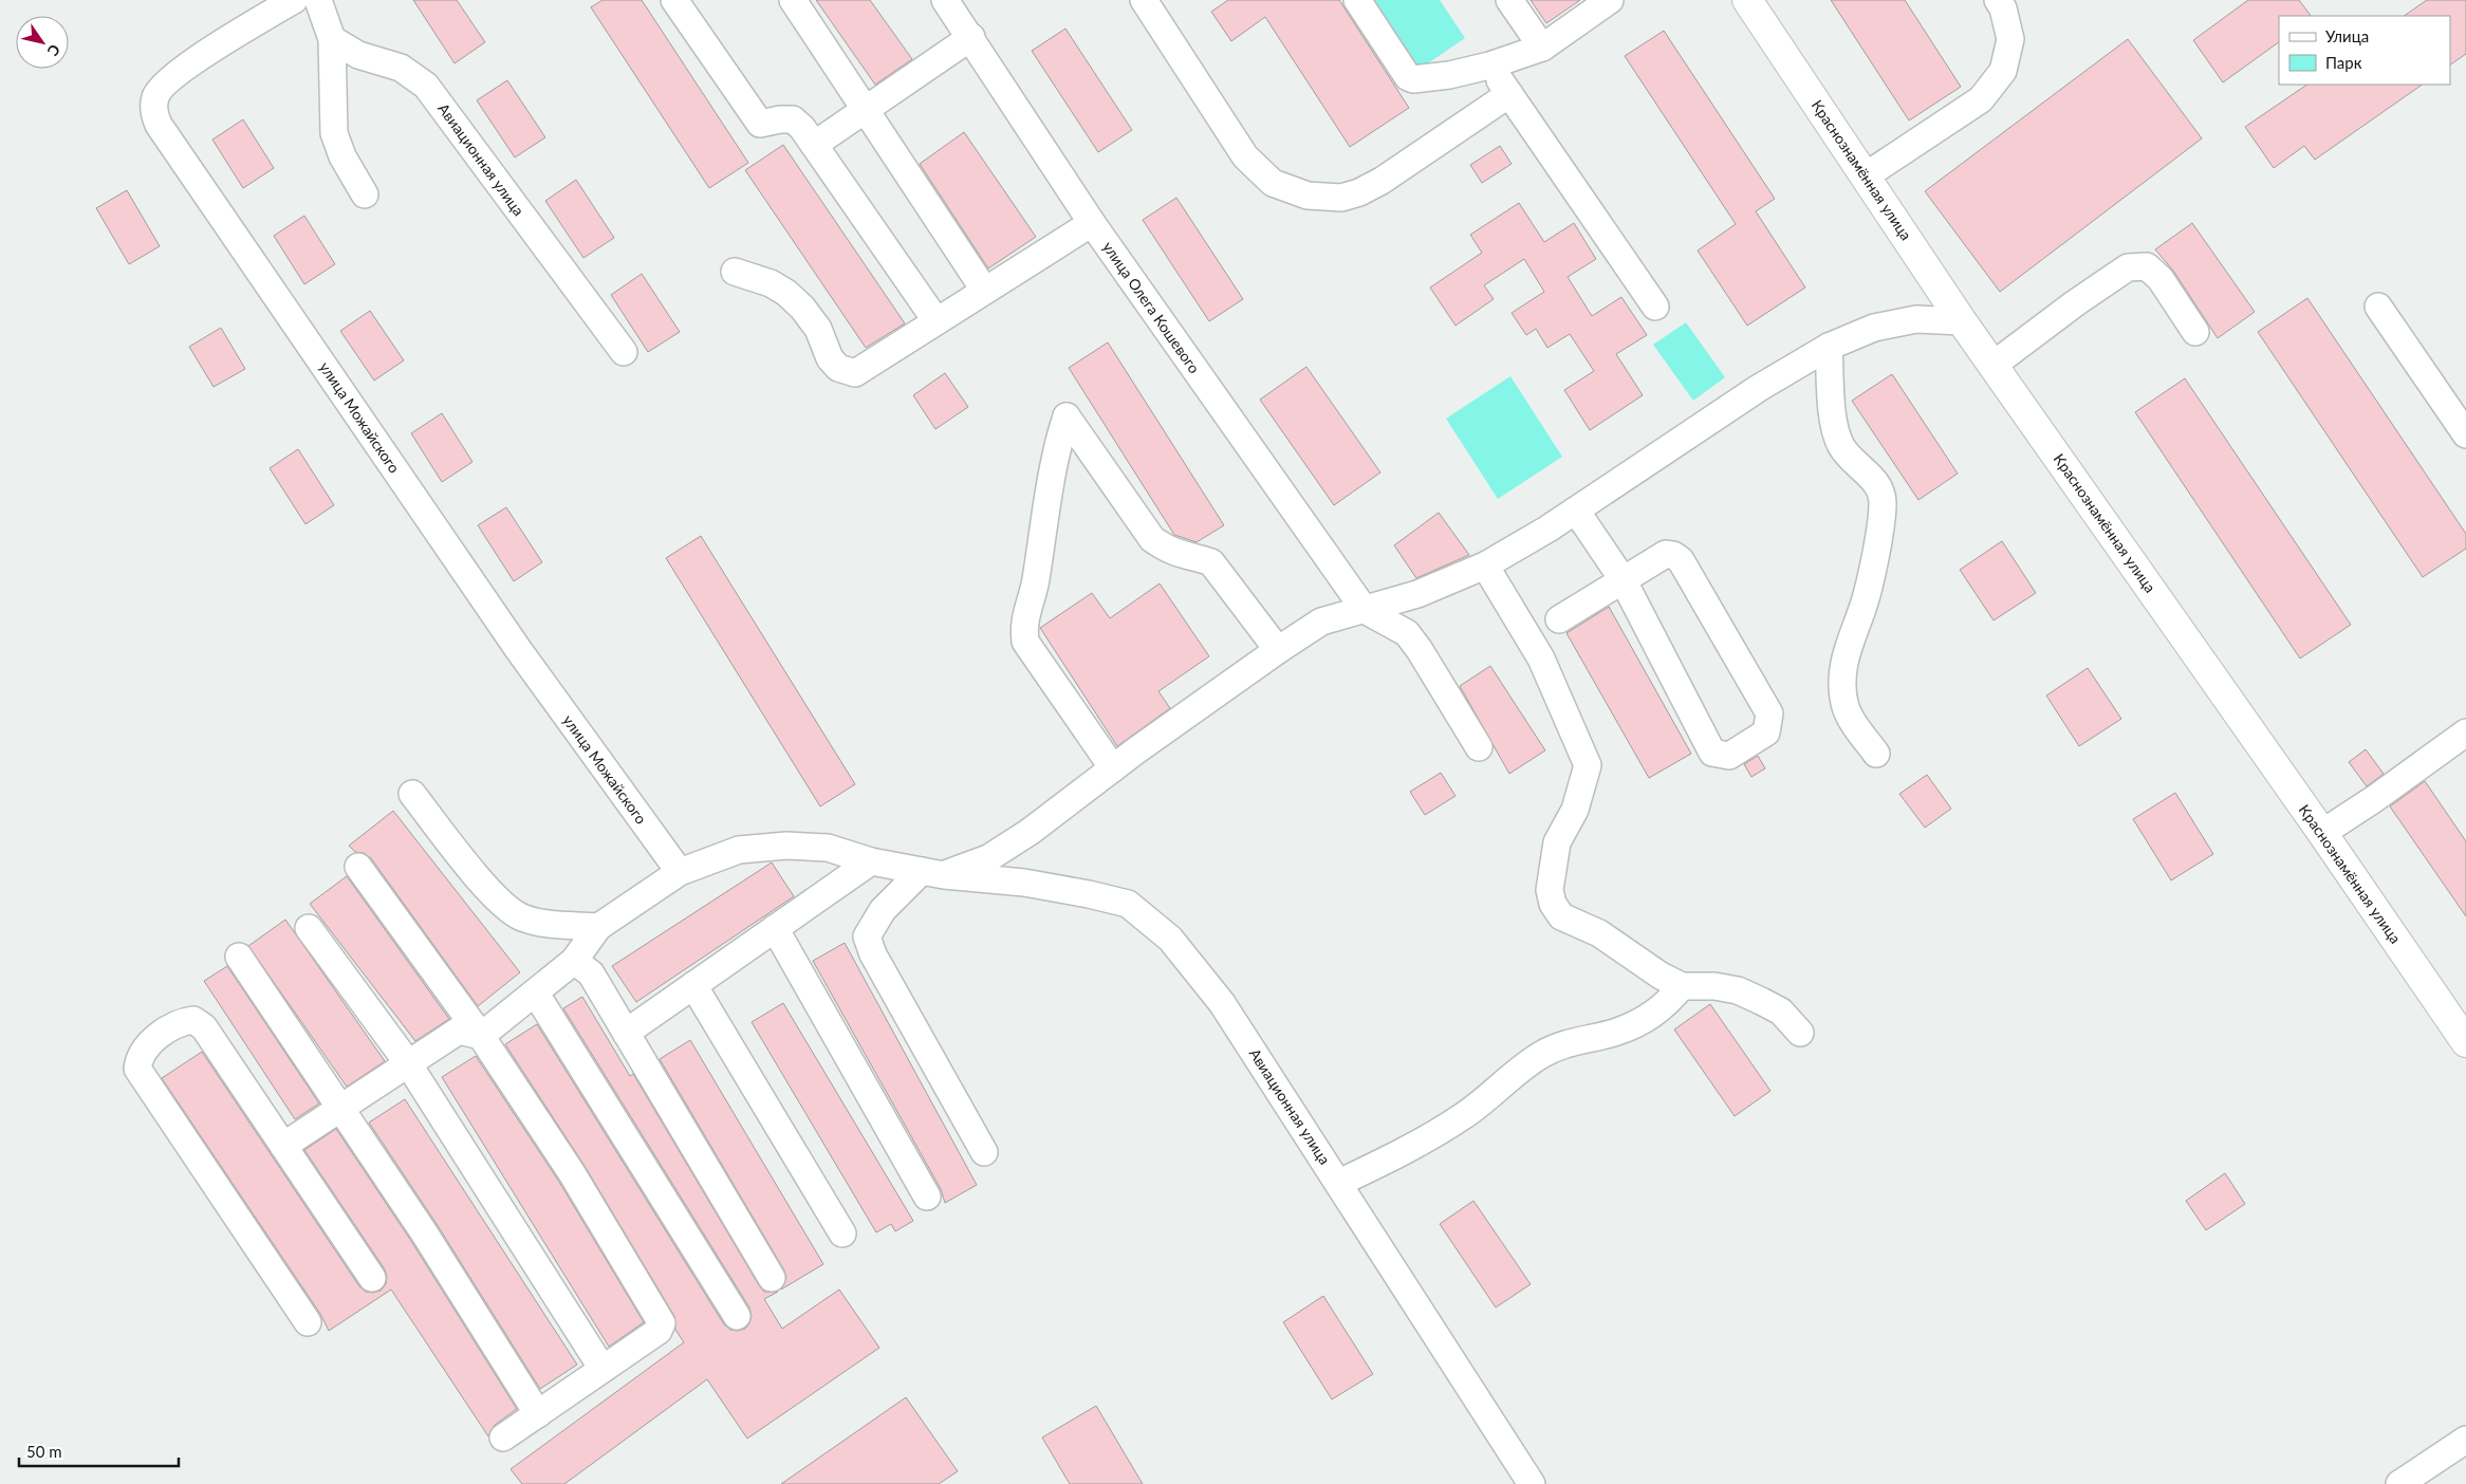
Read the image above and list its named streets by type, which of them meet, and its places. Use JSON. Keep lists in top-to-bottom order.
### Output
{
  "streets": {
    "main road": ["Краснознамённая улица"],
    "street": ["Авиационная улица", "улица Олега Кошевого", "улица Можайского"]
  },
  "crossings": [
    ["Авиационная улица", "улица Можайского"]
  ],
  "legend": ["Улица", "Парк"],
  "scale_bar": "50 m",
  "north": "bottom right"
}
